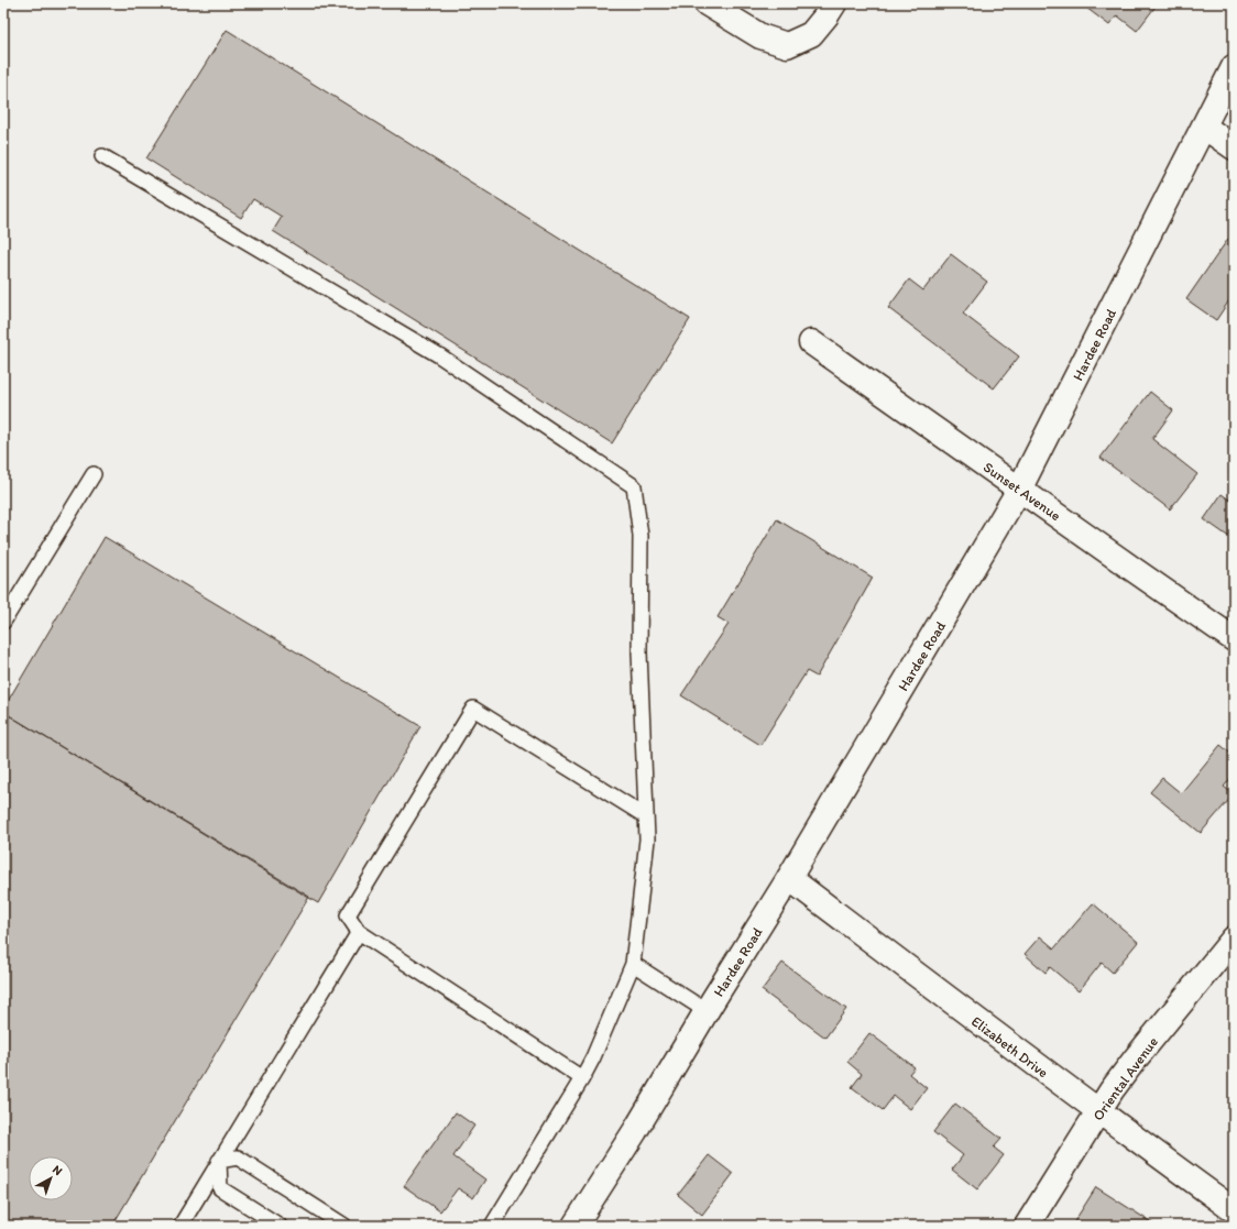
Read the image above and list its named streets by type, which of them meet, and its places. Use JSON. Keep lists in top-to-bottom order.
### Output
{
  "streets": {
    "street": [
      "Hardee Road",
      "Sunset Avenue",
      "Elizabeth Drive",
      "Oriental Avenue"
    ]
  },
  "crossings": [
    ["Hardee Road", "Sunset Avenue"],
    ["Hardee Road", "Elizabeth Drive"],
    ["Elizabeth Drive", "Oriental Avenue"]
  ],
  "north": "top right"
}
